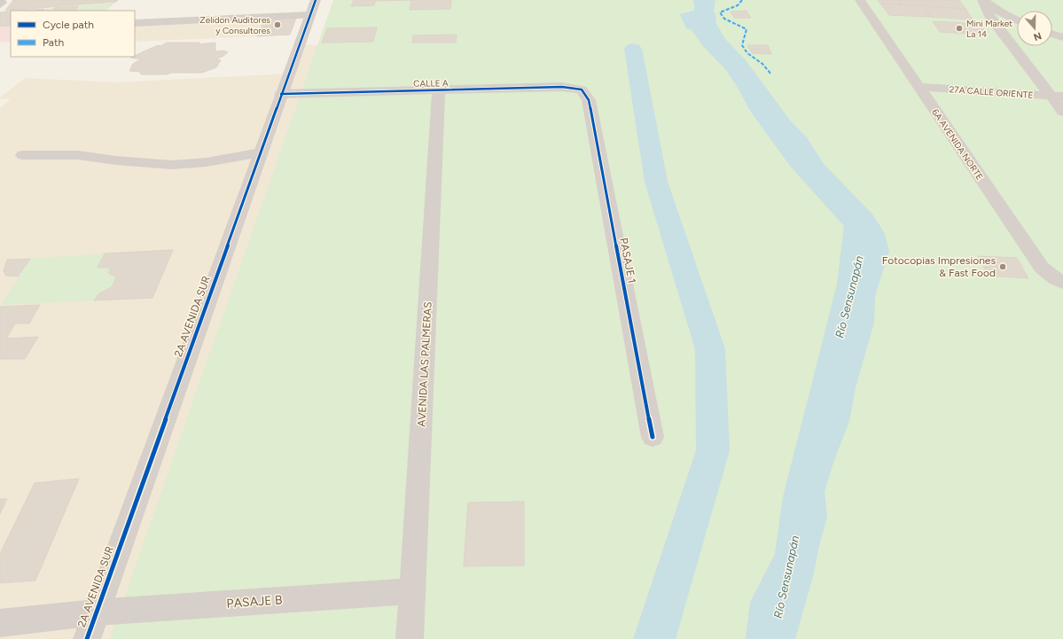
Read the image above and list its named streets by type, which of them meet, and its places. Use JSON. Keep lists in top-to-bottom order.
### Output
{
  "streets": {
    "street": [
      "CALLE A",
      "27A CALLE ORIENTE",
      "6A AVENIDA NORTE",
      "PASAJE 1",
      "2A AVENIDA SUR",
      "AVENIDA LAS PALMERAS",
      "PASAJE B"
    ]
  },
  "crossings": [
    ["CALLE A", "PASAJE 1"],
    ["CALLE A", "2A AVENIDA SUR"],
    ["CALLE A", "AVENIDA LAS PALMERAS"],
    ["27A CALLE ORIENTE", "6A AVENIDA NORTE"],
    ["2A AVENIDA SUR", "PASAJE B"],
    ["AVENIDA LAS PALMERAS", "PASAJE B"]
  ],
  "water": ["Río Sensunapán"],
  "places": ["Zelidon Auditores y Consultores", "Mini Market La 14", "Fotocopias Impresiones & Fast Food"],
  "legend": ["Cycle path", "Path"],
  "north": "bottom"
}
